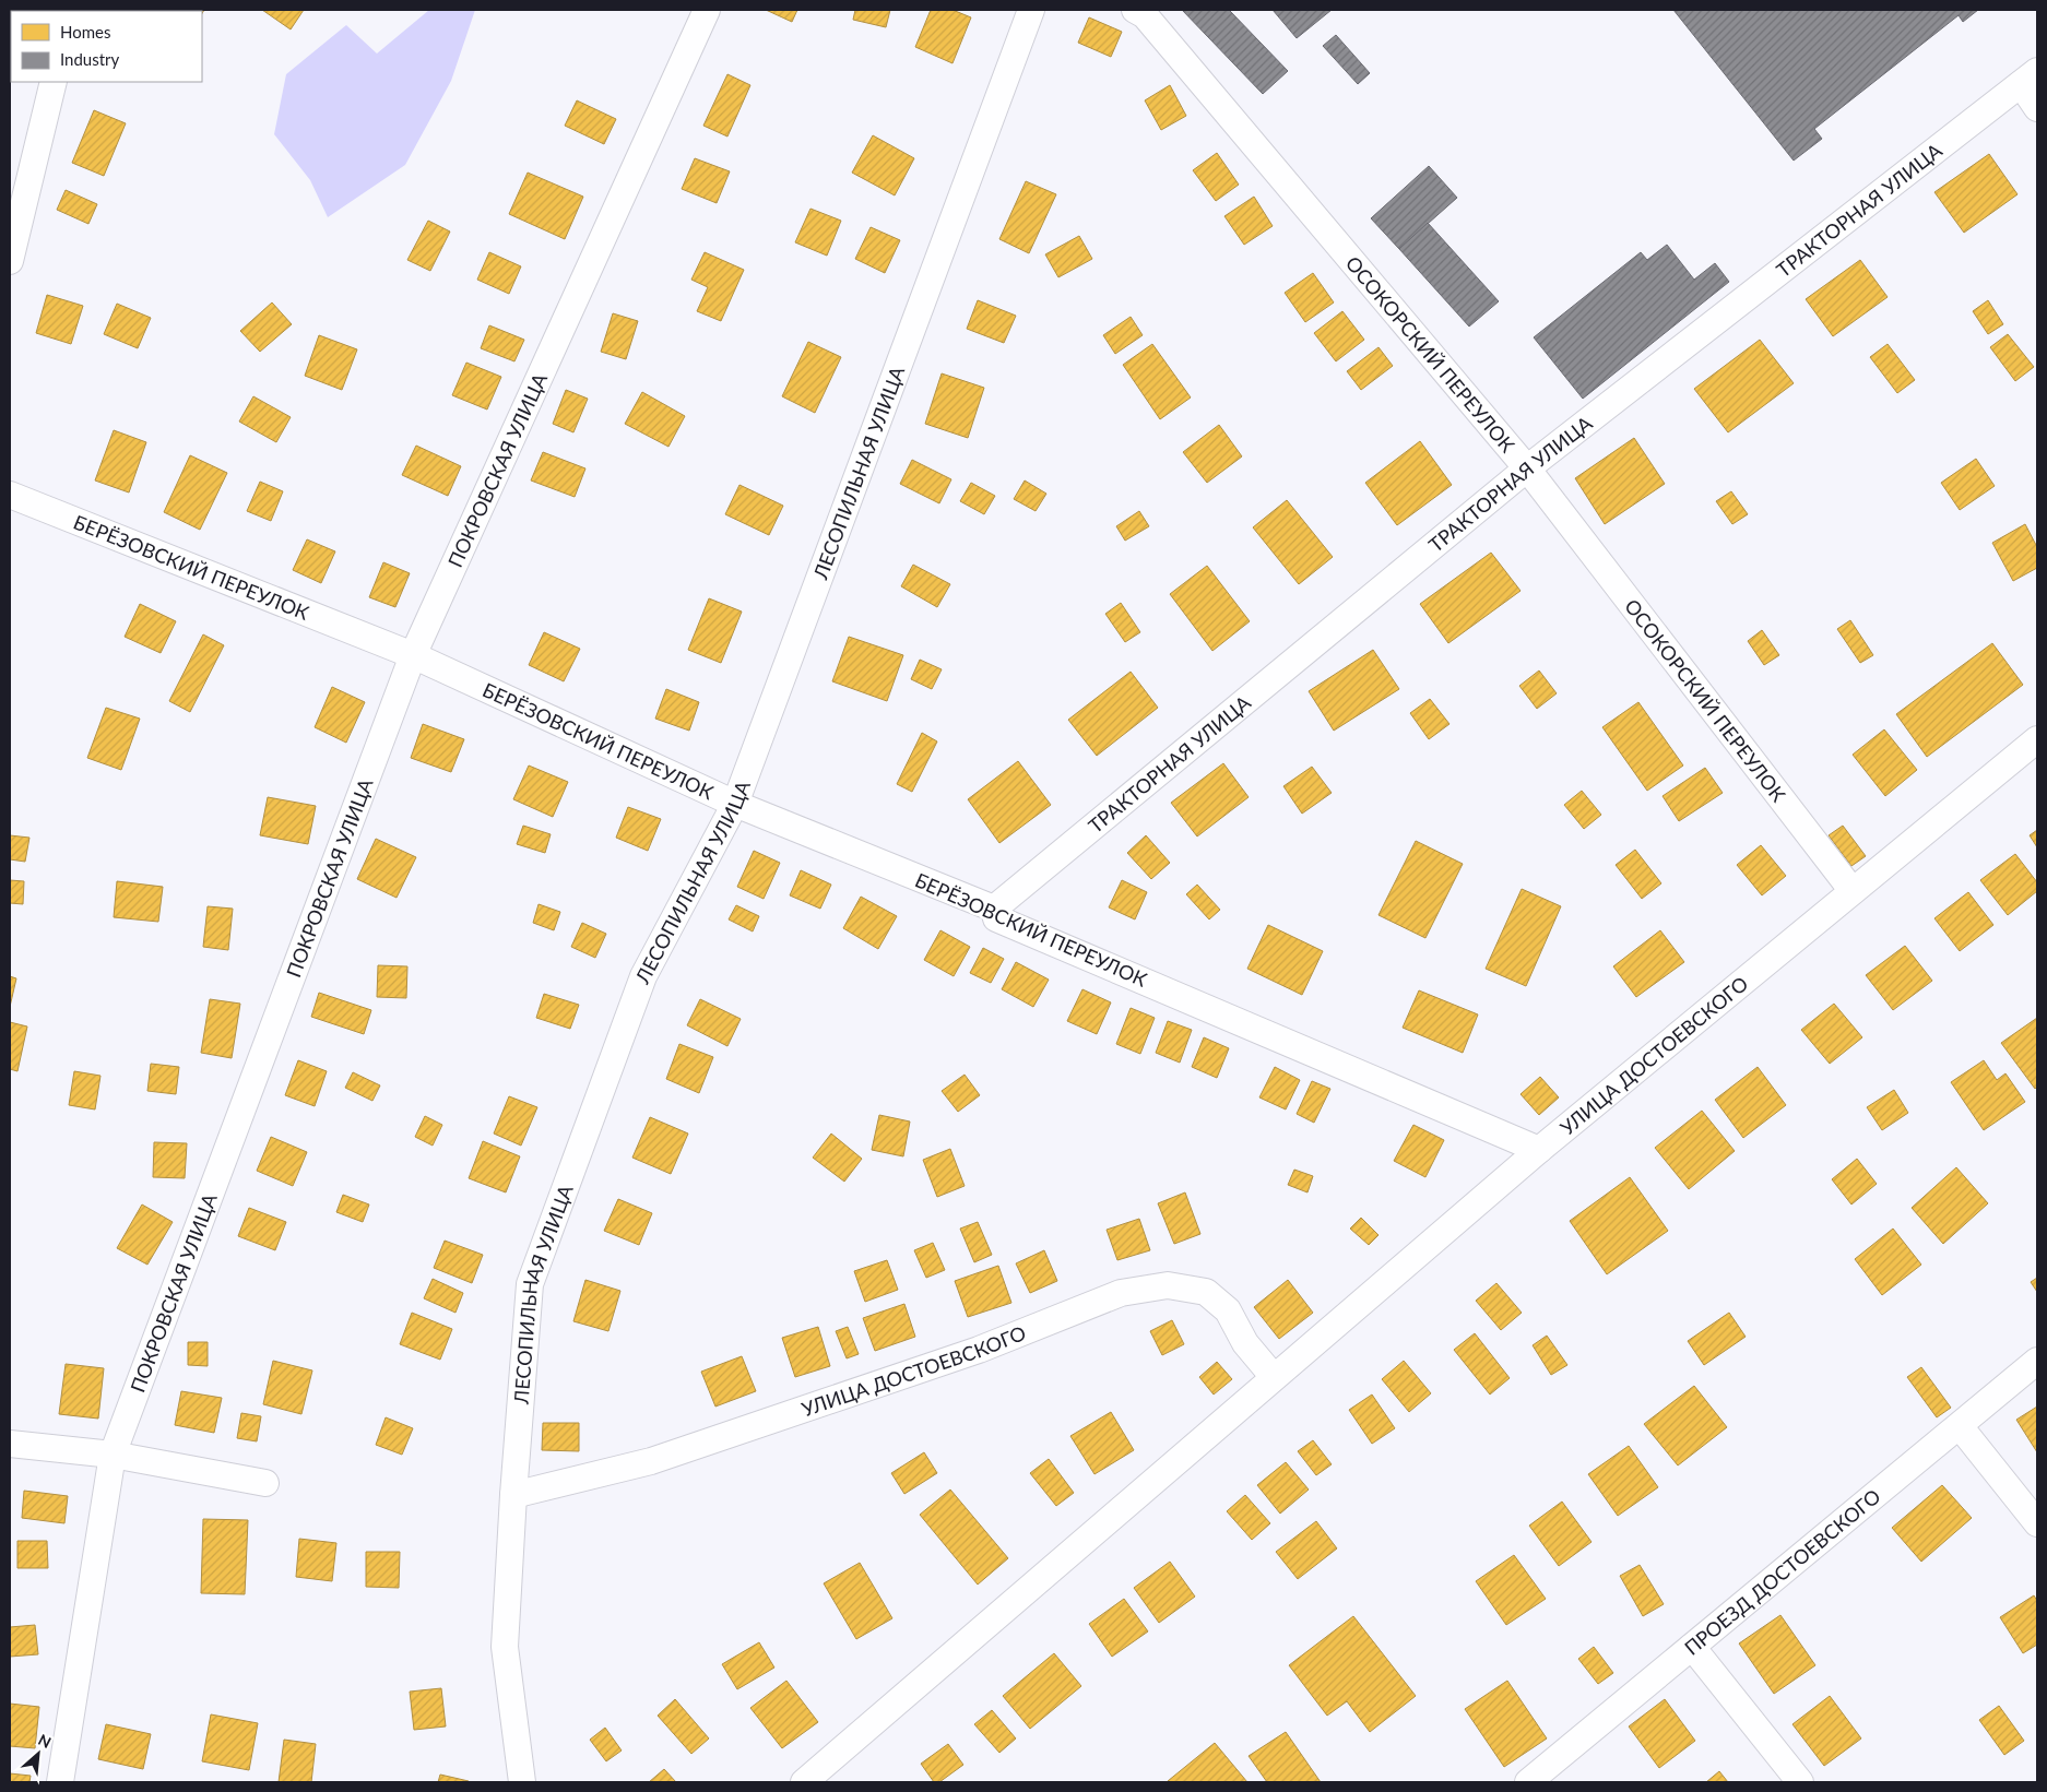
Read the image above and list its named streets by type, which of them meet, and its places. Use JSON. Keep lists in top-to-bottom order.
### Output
{
  "streets": {
    "street": [
      "ТРАКТОРНАЯ УЛИЦА",
      "ОСОКОРСКИЙ ПЕРЕУЛОК",
      "ПОКРОВСКАЯ УЛИЦА",
      "ЛЕСОПИЛЬНАЯ УЛИЦА",
      "БЕРЁЗОВСКИЙ ПЕРЕУЛОК",
      "УЛИЦА ДОСТОЕВСКОГО",
      "ПРОЕЗД ДОСТОЕВСКОГО"
    ]
  },
  "crossings": [
    ["ТРАКТОРНАЯ УЛИЦА", "ОСОКОРСКИЙ ПЕРЕУЛОК"],
    ["ТРАКТОРНАЯ УЛИЦА", "БЕРЁЗОВСКИЙ ПЕРЕУЛОК"],
    ["ОСОКОРСКИЙ ПЕРЕУЛОК", "УЛИЦА ДОСТОЕВСКОГО"],
    ["ПОКРОВСКАЯ УЛИЦА", "БЕРЁЗОВСКИЙ ПЕРЕУЛОК"],
    ["ЛЕСОПИЛЬНАЯ УЛИЦА", "БЕРЁЗОВСКИЙ ПЕРЕУЛОК"],
    ["ЛЕСОПИЛЬНАЯ УЛИЦА", "УЛИЦА ДОСТОЕВСКОГО"],
    ["БЕРЁЗОВСКИЙ ПЕРЕУЛОК", "УЛИЦА ДОСТОЕВСКОГО"]
  ],
  "legend": ["Homes", "Industry"],
  "north": "top right"
}
